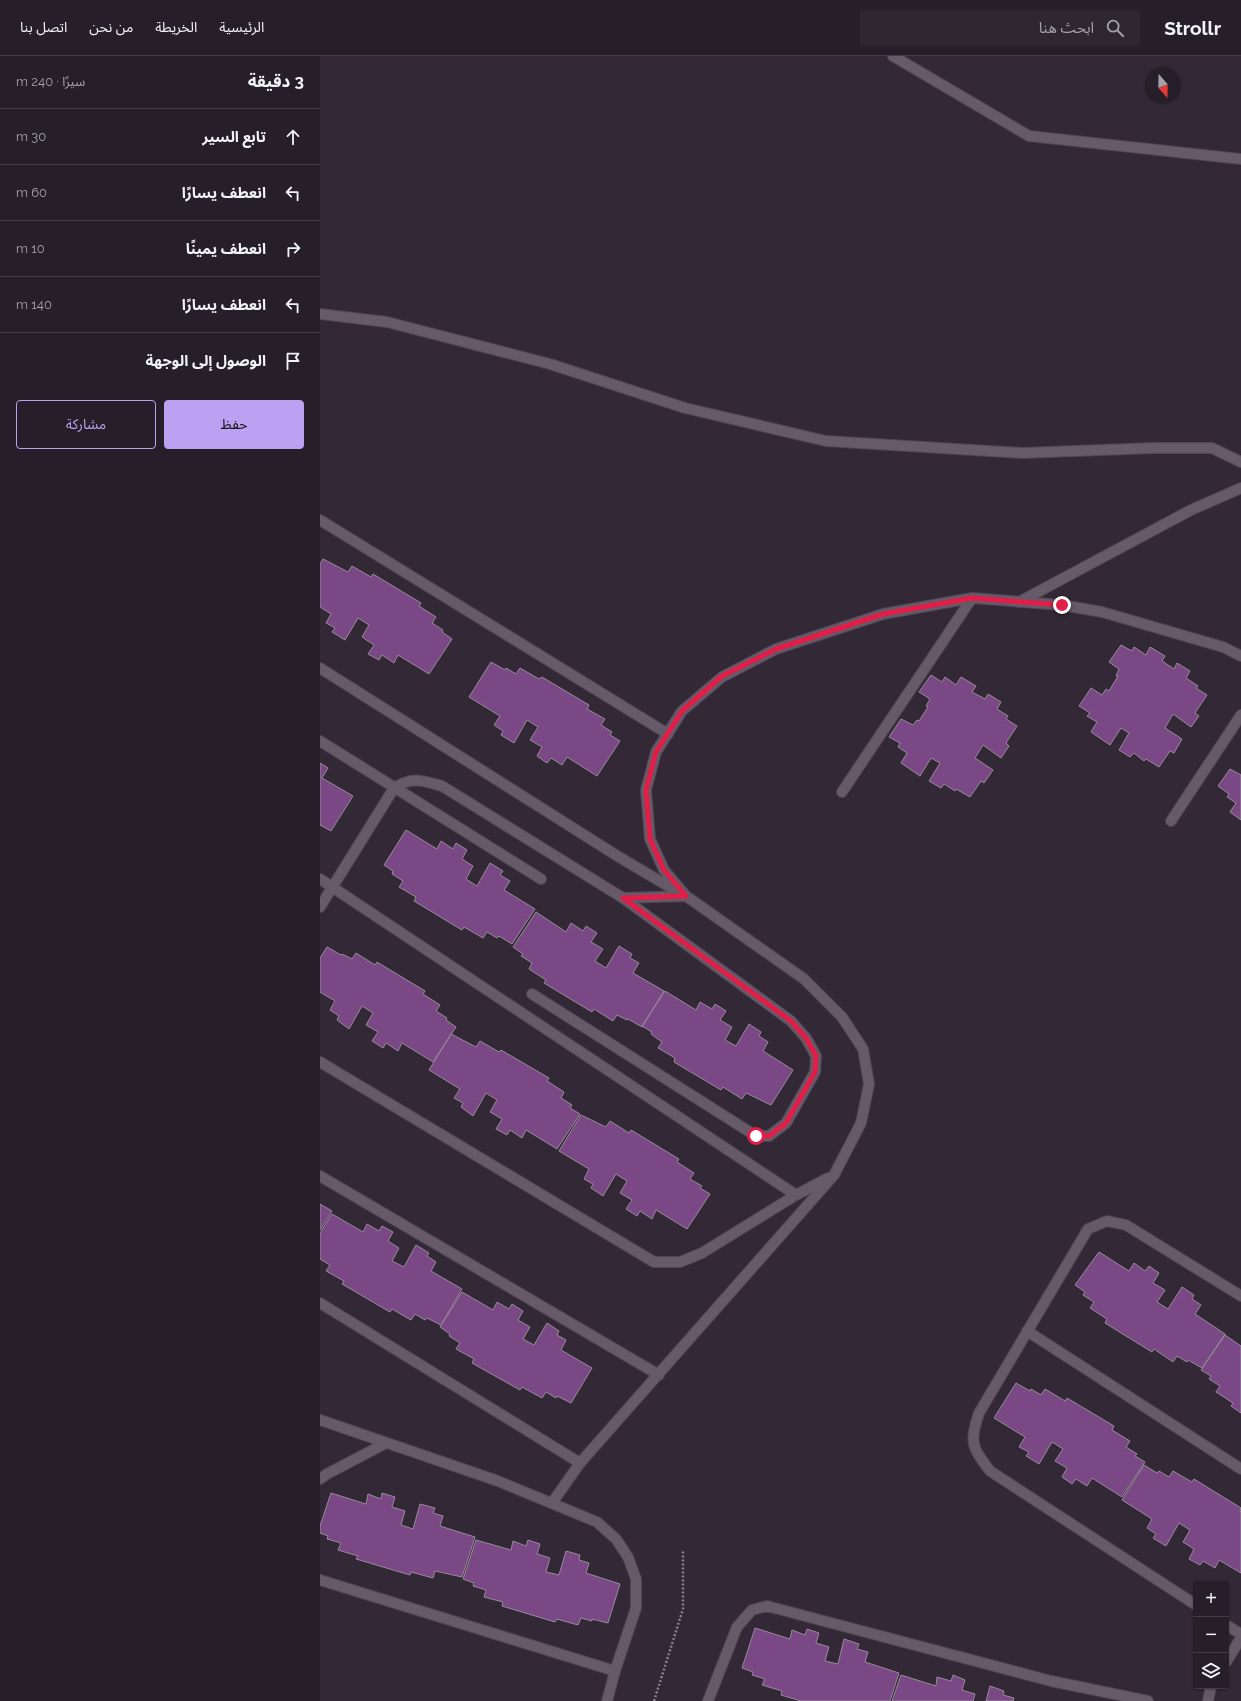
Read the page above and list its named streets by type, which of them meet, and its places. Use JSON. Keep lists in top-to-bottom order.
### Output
{
  "north": "bottom",
  "page": {
    "header": "Strollr",
    "search": "ابحث هنا",
    "nav": [
      "الرئيسية",
      "الخريطة",
      "من نحن",
      "اتصل بنا"
    ],
    "heading": ["3 دقيقة", "سيرًا · 240 m"],
    "list": [
      ["تابع السير", "30 m"],
      ["انعطف يسارًا", "60 m"],
      ["انعطف يمينًا", "10 m"],
      ["انعطف يسارًا", "140 m"],
      "الوصول إلى الوجهة"
    ],
    "buttons": ["حفظ", "مشاركة"],
    "map_buttons": ["+", "−"]
  }
}
